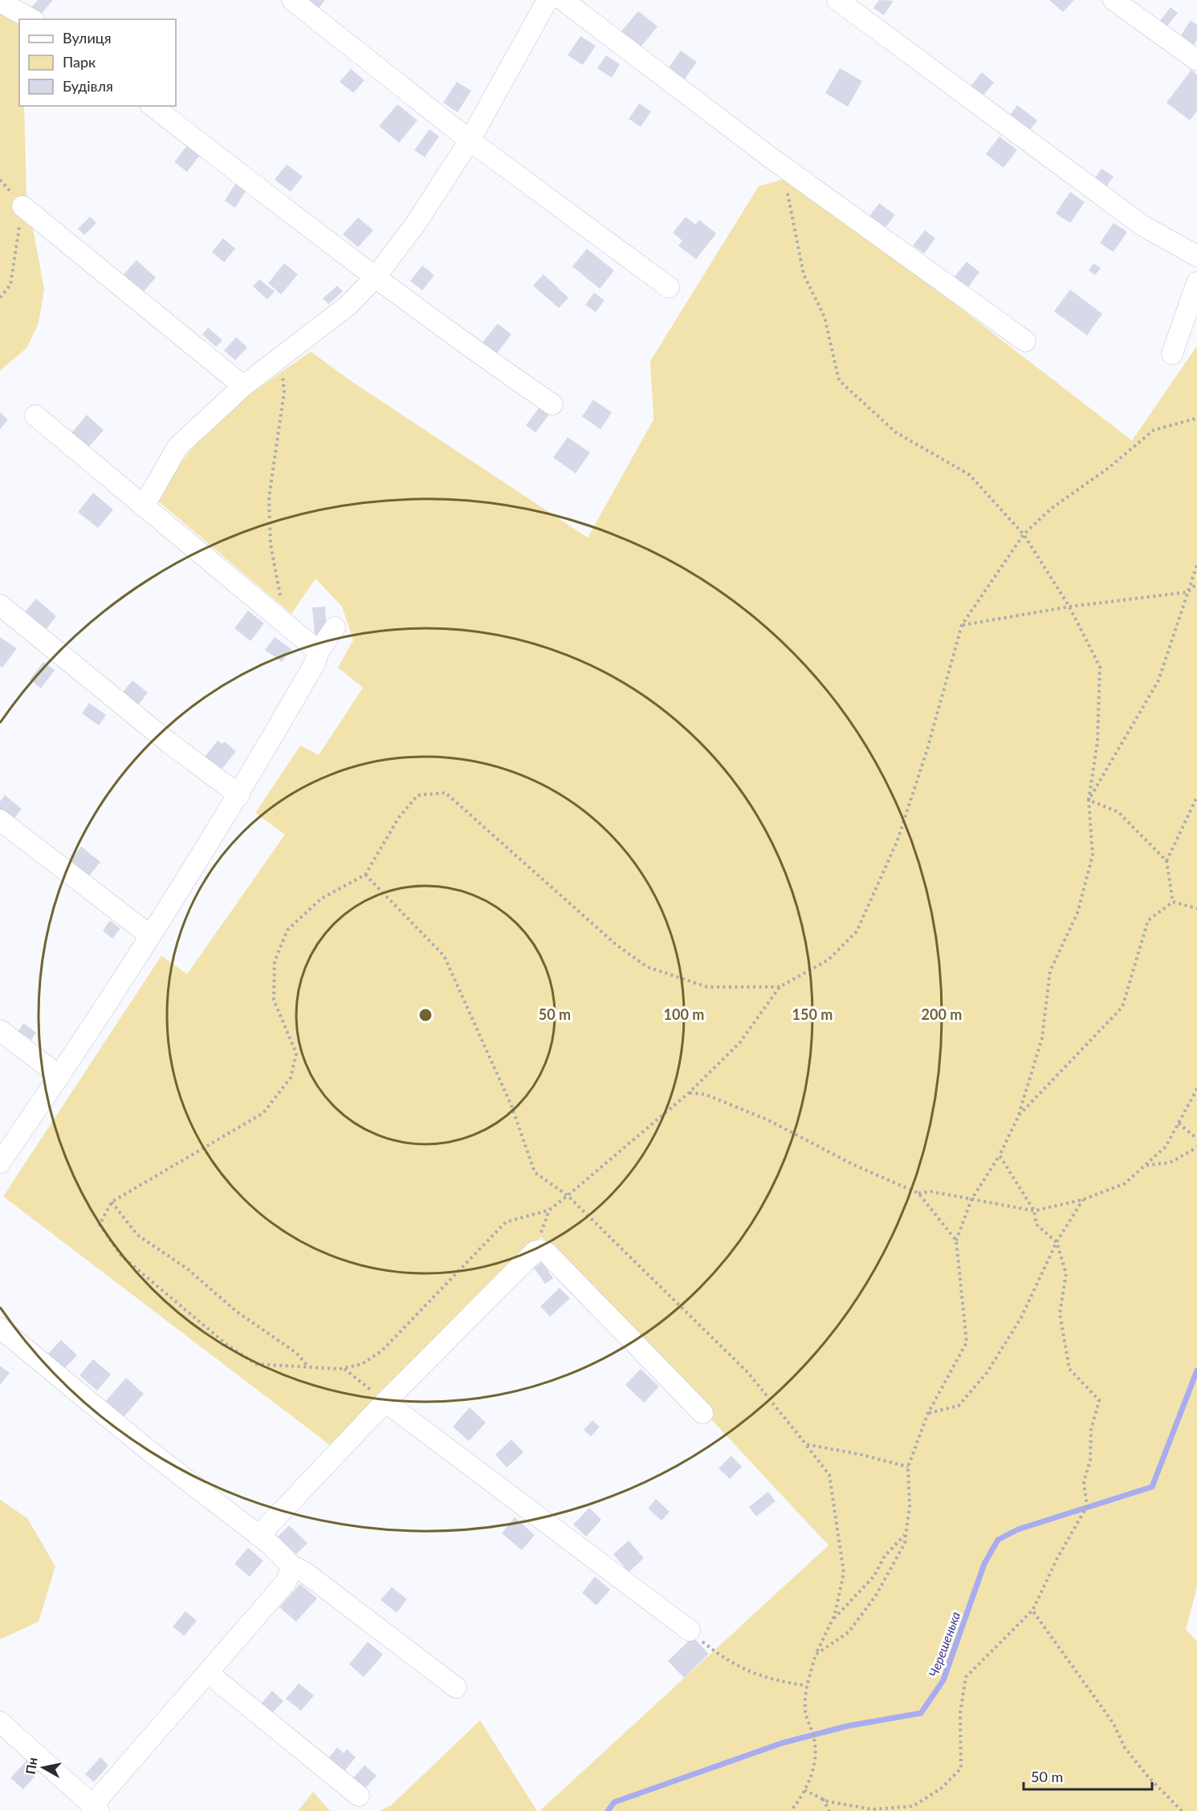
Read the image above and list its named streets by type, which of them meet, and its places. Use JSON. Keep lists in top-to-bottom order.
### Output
{
  "water": ["Черешенька"],
  "legend": ["Вулиця", "Парк", "Будівля"],
  "scale_bar": "50 m",
  "north": "left",
  "rings": [
    "50 m",
    "100 m",
    "150 m",
    "200 m"
  ]
}
